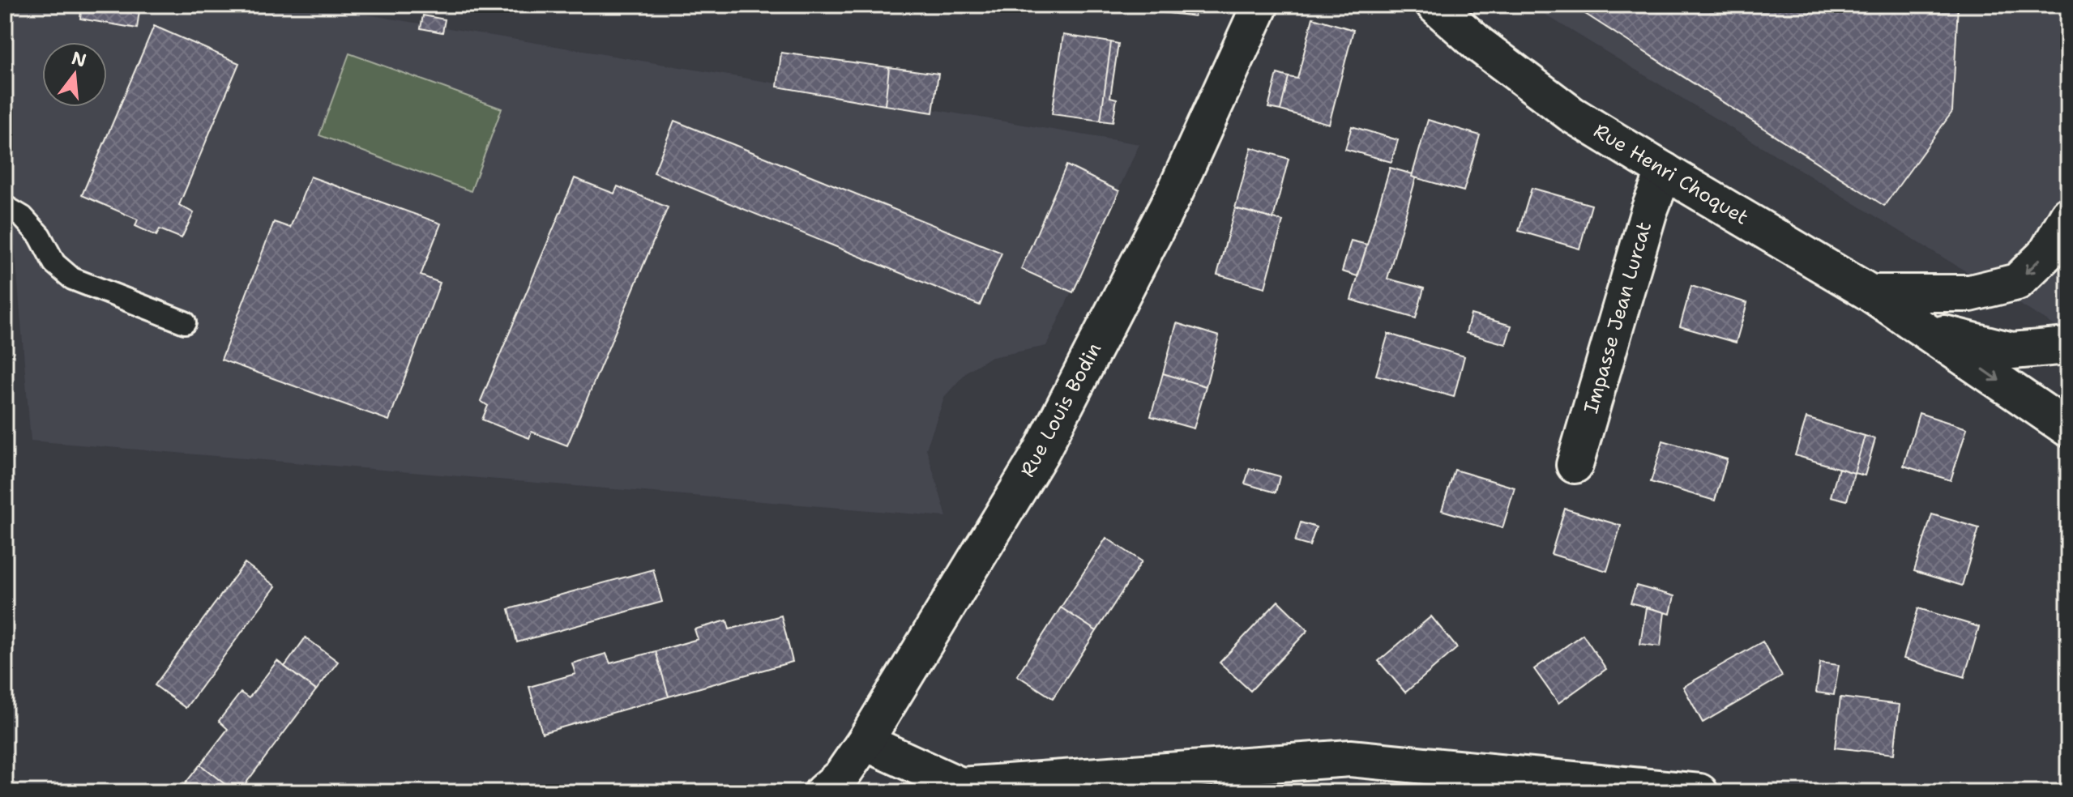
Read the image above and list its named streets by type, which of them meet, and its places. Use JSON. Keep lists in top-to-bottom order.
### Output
{
  "streets": {
    "street": ["Rue Henri Choquet", "Impasse Jean Lurcat", "Rue Louis Bodin"]
  },
  "crossings": [
    ["Rue Henri Choquet", "Impasse Jean Lurcat"]
  ],
  "north": "top"
}
